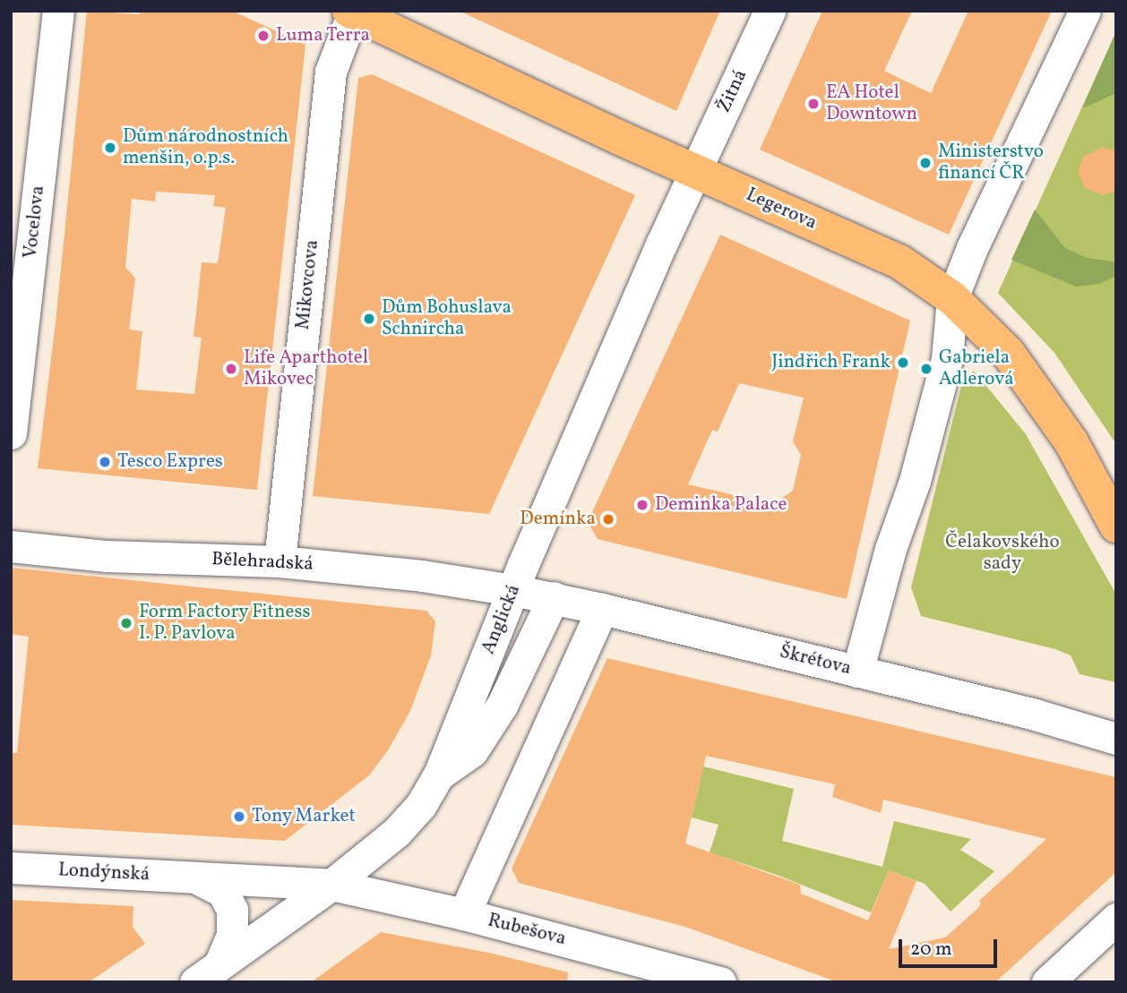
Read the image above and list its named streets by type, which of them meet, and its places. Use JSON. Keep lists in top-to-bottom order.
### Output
{
  "streets": {
    "main road": ["Legerova"],
    "street": [
      "Žitná",
      "Vocelova",
      "Mikovcova",
      "Bělehradská",
      "Anglická",
      "Škrétova",
      "Londýnská",
      "Rubešova"
    ]
  },
  "crossings": [
    ["Žitná", "Legerova"],
    ["Žitná", "Anglická"],
    ["Legerova", "Mikovcova"],
    ["Legerova", "Anglická"],
    ["Mikovcova", "Bělehradská"],
    ["Bělehradská", "Anglická"],
    ["Bělehradská", "Škrétova"],
    ["Anglická", "Škrétova"],
    ["Anglická", "Londýnská"],
    ["Anglická", "Rubešova"],
    ["Londýnská", "Rubešova"]
  ],
  "parks": ["Čelakovského sady"],
  "places": [
    "Luma Terra",
    "EA Hotel Downtown",
    "Dům národnostních menšin, o.p.s.",
    "Ministerstvo financí ČR",
    "Dům Bohuslava Schnircha",
    "Jindřich Frank",
    "Life Aparthotel Mikovec",
    "Gabriela Adlerová",
    "Tesco Expres",
    "Deminka Palace",
    "Demínka",
    "Form Factory Fitness I. P. Pavlova",
    "Tony Market"
  ],
  "scale_bar": "20 m"
}
